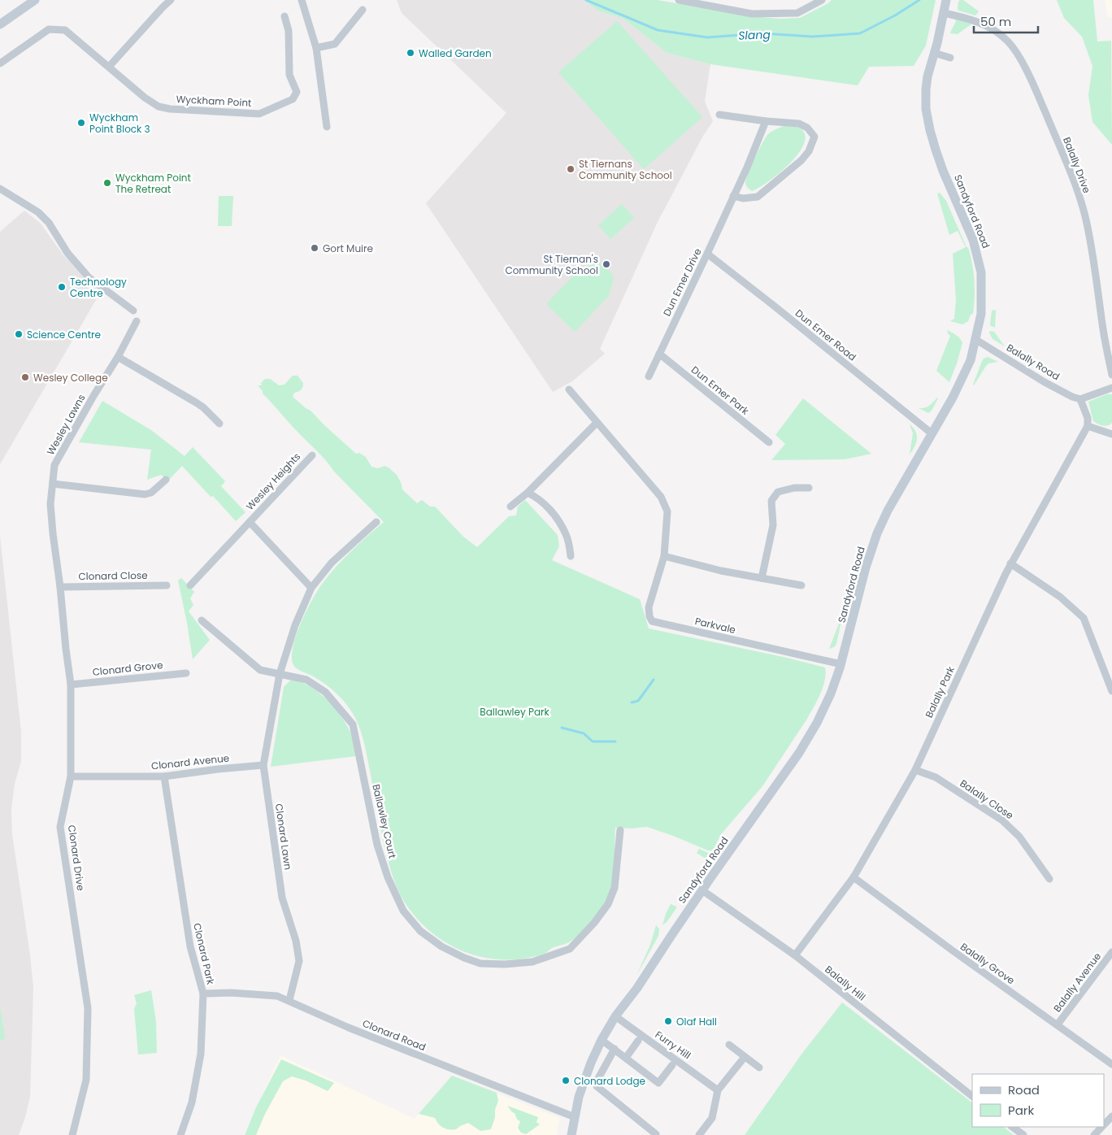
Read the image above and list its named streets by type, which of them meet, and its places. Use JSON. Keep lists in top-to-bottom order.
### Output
{
  "streets": {
    "main road": ["Sandyford Road"],
    "street": [
      "Wyckham Point",
      "Balally Drive",
      "Dun Emer Drive",
      "Dun Emer Road",
      "Balally Road",
      "Dun Emer Park",
      "Wesley Lawns",
      "Wesley Heights",
      "Clonard Close",
      "Parkvale",
      "Clonard Grove",
      "Balally Park",
      "Clonard Avenue",
      "Balally Close",
      "Ballawley Court",
      "Clonard Lawn",
      "Clonard Drive",
      "Clonard Park",
      "Balally Grove",
      "Balally Avenue",
      "Balally Hill",
      "Clonard Road",
      "Furry Hill"
    ]
  },
  "crossings": [
    ["Balally Drive", "Sandyford Road"],
    ["Sandyford Road", "Dun Emer Road"],
    ["Sandyford Road", "Balally Road"],
    ["Sandyford Road", "Parkvale"],
    ["Sandyford Road", "Balally Hill"],
    ["Sandyford Road", "Clonard Road"],
    ["Sandyford Road", "Furry Hill"],
    ["Dun Emer Drive", "Dun Emer Road"],
    ["Dun Emer Drive", "Dun Emer Park"],
    ["Wesley Lawns", "Clonard Drive"],
    ["Clonard Close", "Clonard Drive"],
    ["Clonard Grove", "Clonard Drive"],
    ["Balally Park", "Balally Close"],
    ["Balally Park", "Balally Grove"],
    ["Balally Park", "Balally Hill"],
    ["Clonard Avenue", "Clonard Lawn"],
    ["Clonard Avenue", "Clonard Drive"],
    ["Clonard Avenue", "Clonard Park"],
    ["Ballawley Court", "Clonard Lawn"],
    ["Clonard Lawn", "Clonard Road"],
    ["Clonard Park", "Clonard Road"],
    ["Balally Grove", "Balally Avenue"]
  ],
  "water": ["Slang"],
  "parks": ["Ballawley Park"],
  "places": [
    "Walled Garden",
    "Wyckham Point Block 3",
    "St Tiernans Community School",
    "Wyckham Point The Retreat",
    "Gort Muire",
    "St Tiernan's Community School",
    "Technology Centre",
    "Science Centre",
    "Wesley College",
    "Olaf Hall",
    "Clonard Lodge"
  ],
  "legend": ["Road", "Park"],
  "scale_bar": "50 m"
}
